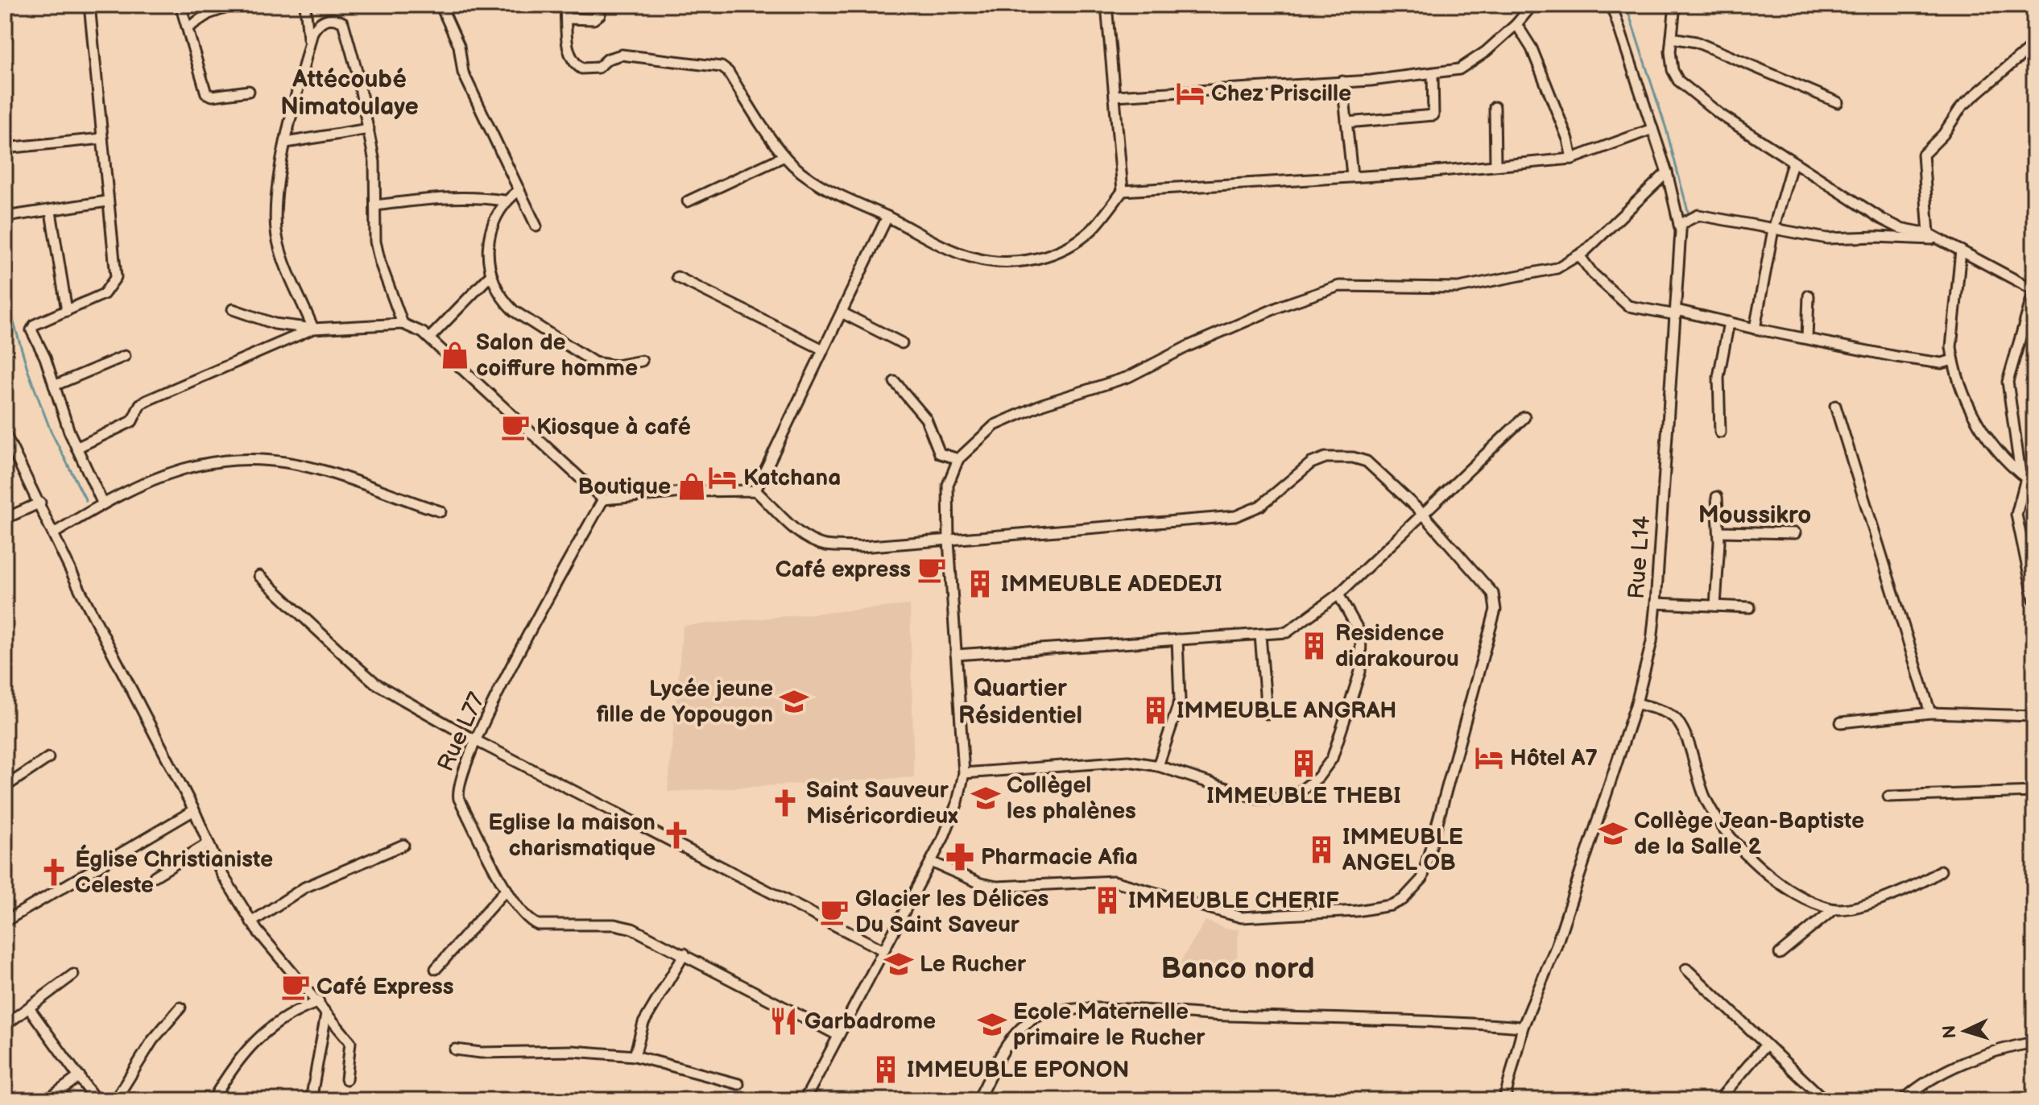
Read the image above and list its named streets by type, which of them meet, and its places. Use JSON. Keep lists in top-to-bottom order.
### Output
{
  "streets": {
    "street": ["Rue L14", "Rue L77"]
  },
  "districts": [
    "Attécoubé Nimatoulaye",
    "Moussikro",
    "Quartier Résidentiel",
    "Banco nord"
  ],
  "places": {
    "hotel": ["Chez Priscille", "Katchana", "Hôtel A7"],
    "shop": ["Salon de coiffure homme", "Boutique"],
    "cafe": [
      "Kiosque à café",
      "Café express",
      "Glacier les Délices Du Saint Saveur",
      "Café Express"
    ],
    "building": [
      "IMMEUBLE ADEDEJI",
      "Residence diarakourou",
      "IMMEUBLE ANGRAH",
      "IMMEUBLE THEBI",
      "IMMEUBLE ANGEL OB",
      "IMMEUBLE CHERIF",
      "IMMEUBLE EPONON"
    ],
    "school or university": [
      "Lycée jeune fille de Yopougon",
      "Collègel les phalènes",
      "Collège Jean-Baptiste de la Salle 2",
      "Le Rucher",
      "Ecole Maternelle primaire le Rucher"
    ],
    "church": ["Saint Sauveur Miséricordieux", "Eglise la maison charismatique", "Église Christianiste Celeste"],
    "pharmacy": ["Pharmacie Afia"],
    "restaurant": ["Garbadrome"]
  },
  "north": "left"
}
